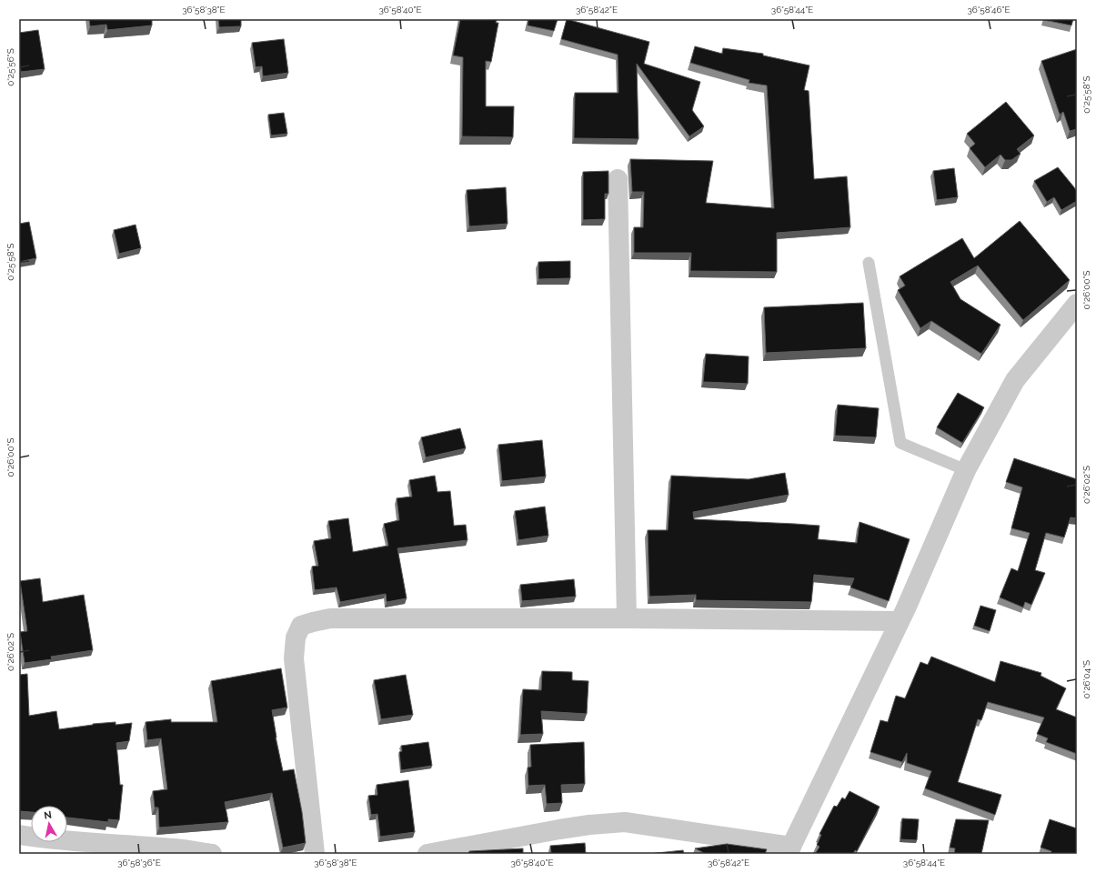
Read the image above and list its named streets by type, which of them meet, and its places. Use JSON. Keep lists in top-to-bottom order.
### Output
{
  "north": "top",
  "coordinates": [
    "36°58'38\"E",
    "36°58'40\"E",
    "36°58'42\"E",
    "36°58'44\"E",
    "36°58'46\"E",
    "0°25'56\"S",
    "0°25'58\"S",
    "0°26'00\"S",
    "0°26'02\"S",
    "0°26'04\"S",
    "36°58'36\"E"
  ]
}
